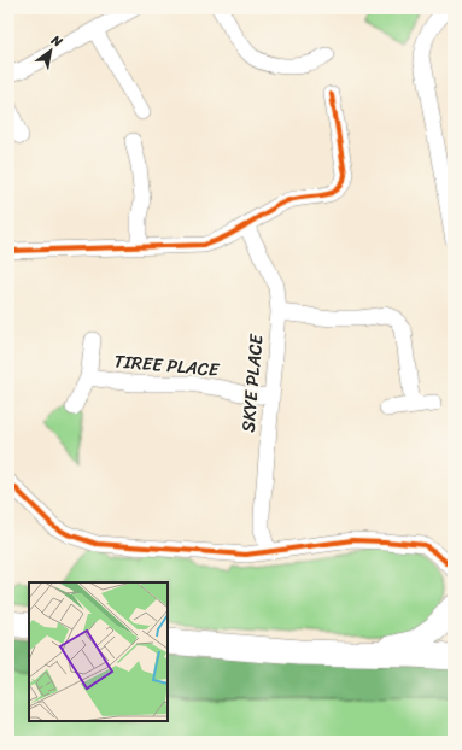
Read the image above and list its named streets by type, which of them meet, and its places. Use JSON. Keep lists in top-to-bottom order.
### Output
{
  "streets": {
    "street": ["TIREE PLACE", "SKYE PLACE"]
  },
  "crossings": [
    ["TIREE PLACE", "SKYE PLACE"]
  ],
  "north": "top right"
}
